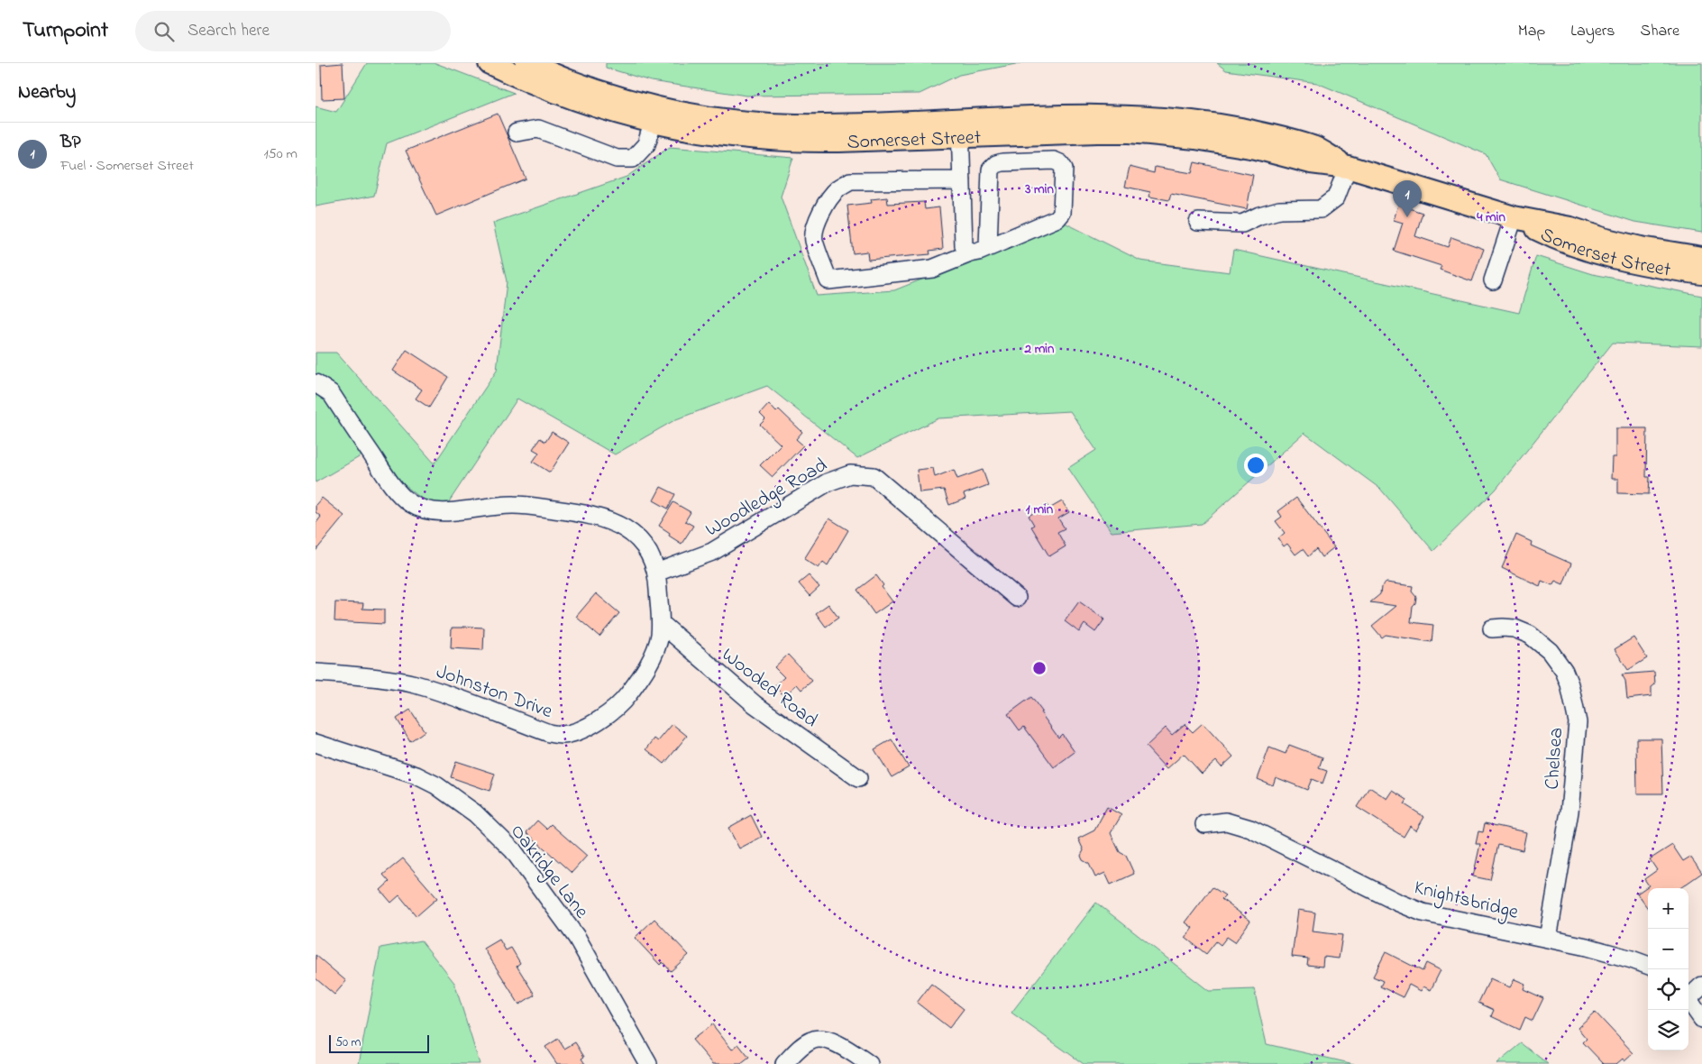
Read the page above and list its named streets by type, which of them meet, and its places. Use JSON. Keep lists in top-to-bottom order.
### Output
{
  "streets": {
    "main road": ["Somerset Street"],
    "street": [
      "Woodledge Road",
      "Wooded Road",
      "Johnston Drive",
      "Chelsea",
      "Oakridge Lane",
      "Knightsbridge"
    ]
  },
  "crossings": [
    ["Woodledge Road", "Johnston Drive"],
    ["Wooded Road", "Johnston Drive"],
    ["Chelsea", "Knightsbridge"]
  ],
  "scale_bar": "50 m",
  "page": {
    "header": "Turnpoint",
    "search": "Search here",
    "nav": ["Map", "Layers", "Share"],
    "heading": "Nearby",
    "list": [
      {
        "mark": "1",
        "name": "BP",
        "note": "Fuel · Somerset Street",
        "value": "150 m"
      }
    ],
    "pins": "1",
    "map_buttons": ["+", "−"],
    "scale": "50 m"
  },
  "rings": [
    "3 min",
    "4 min",
    "2 min",
    "1 min"
  ]
}
